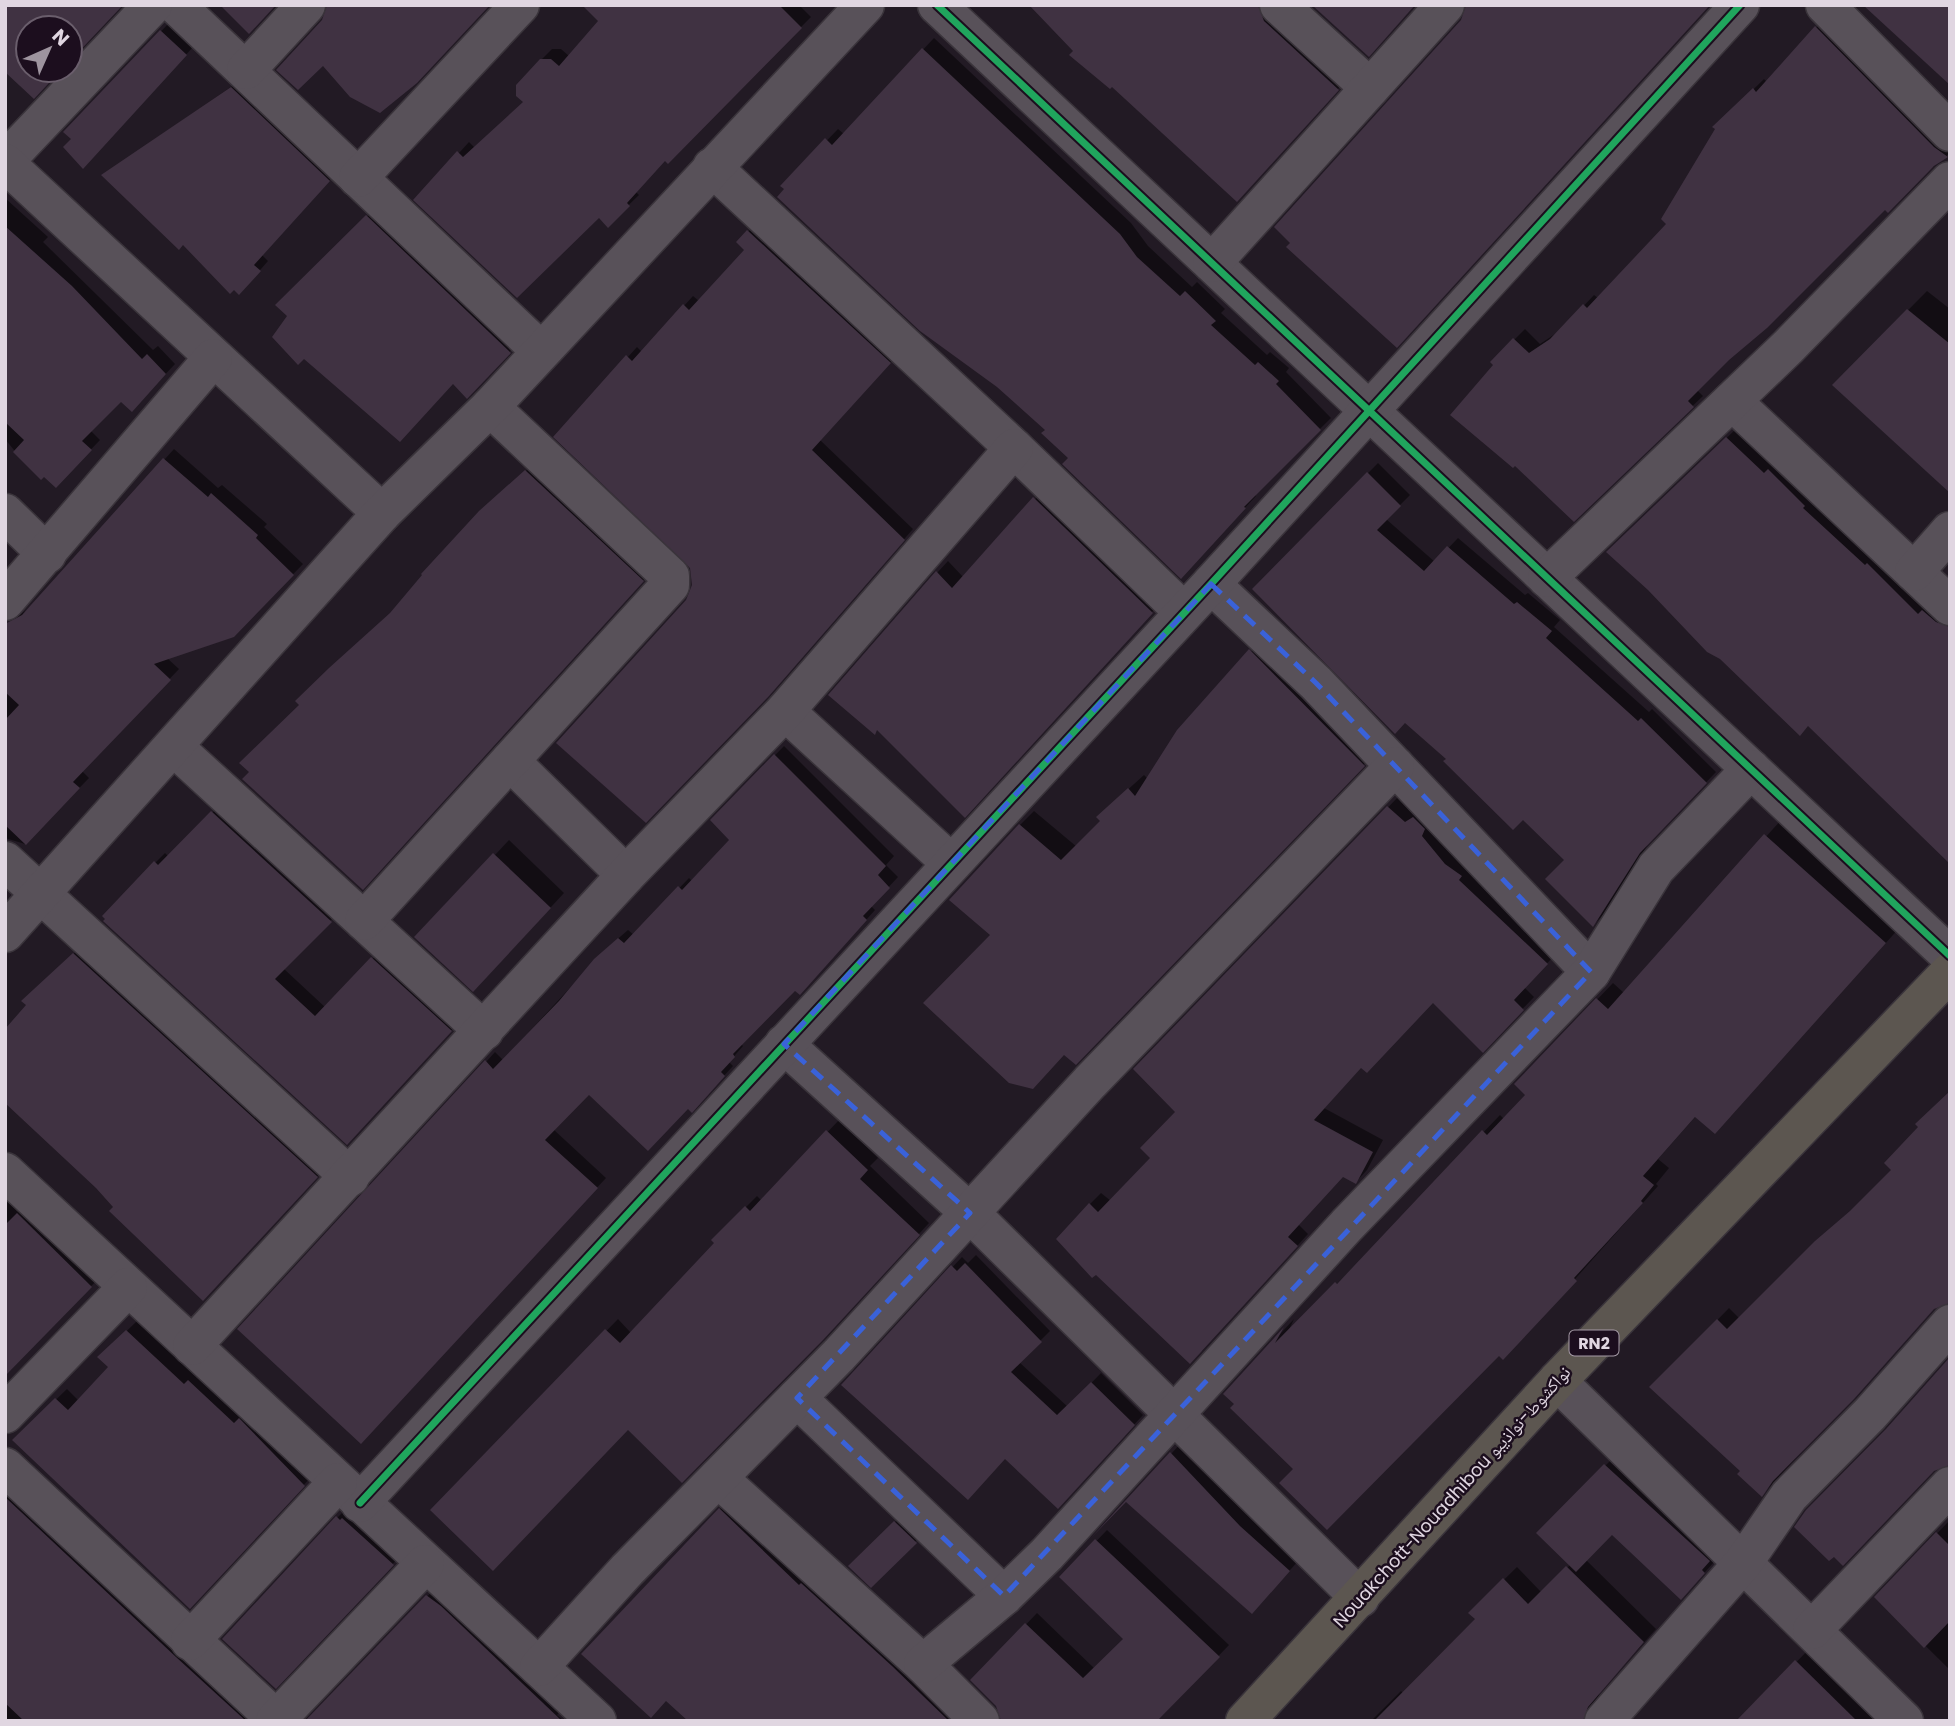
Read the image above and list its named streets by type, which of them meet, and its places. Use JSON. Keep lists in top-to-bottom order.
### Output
{
  "streets": {
    "highway": ["RN2", "Nouakchott-Nouadhibou نواكشوط-نواذيبو"]
  },
  "north": "top right"
}
